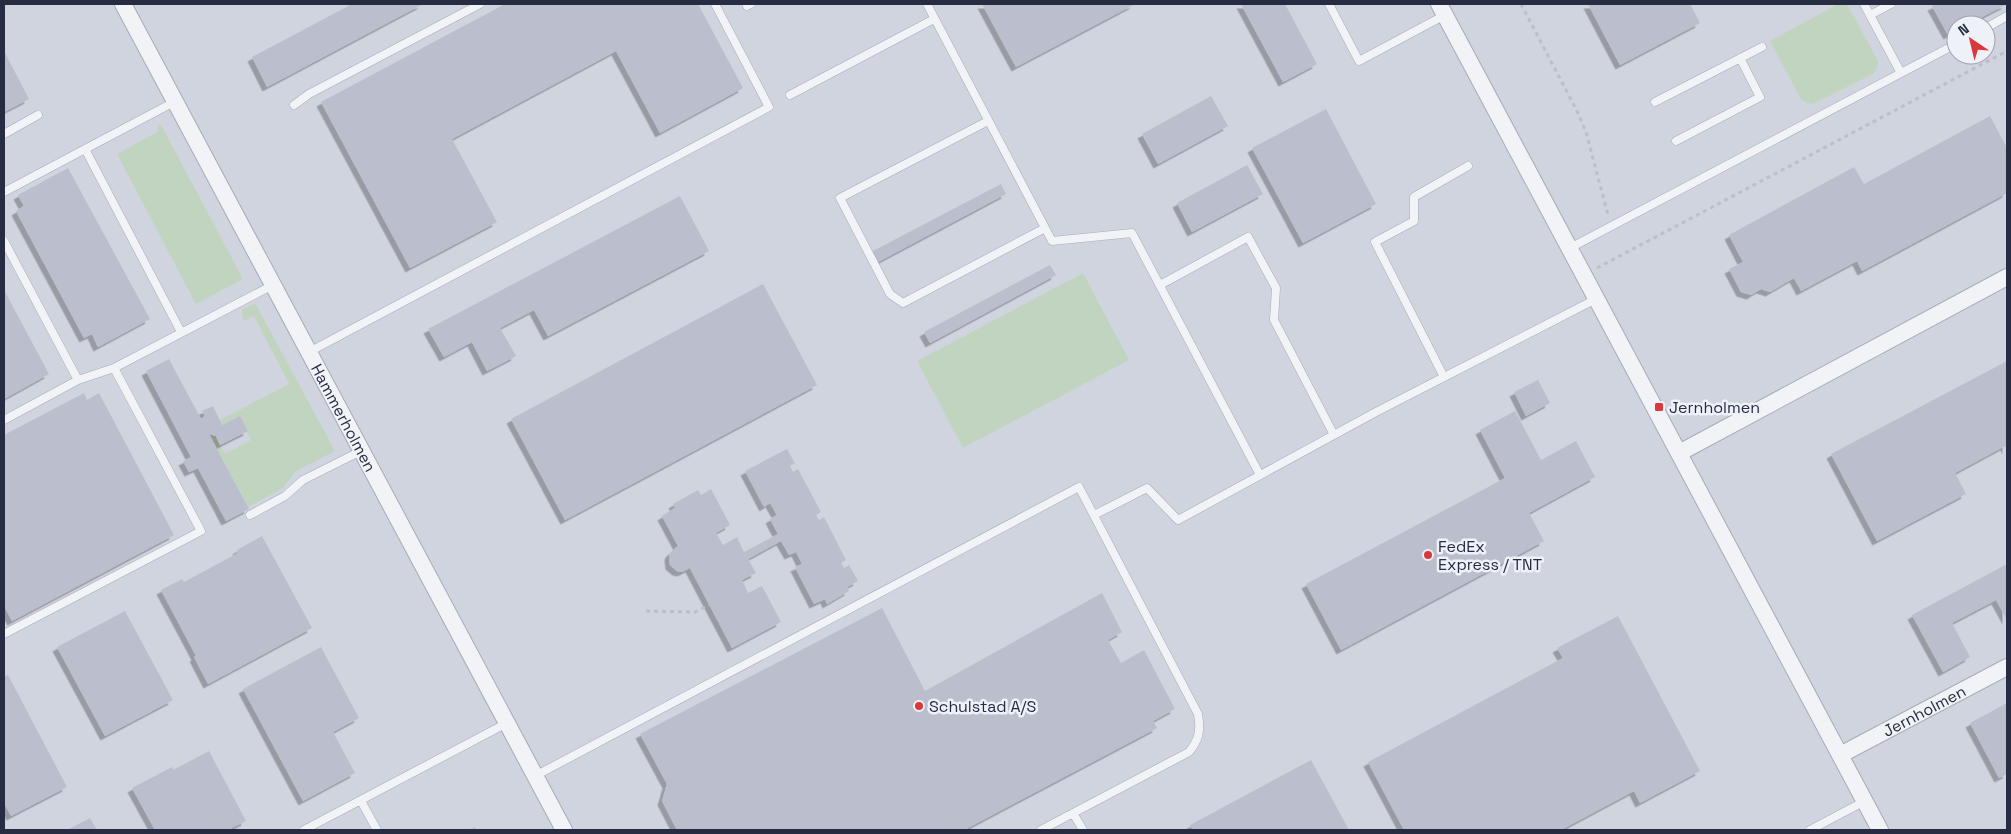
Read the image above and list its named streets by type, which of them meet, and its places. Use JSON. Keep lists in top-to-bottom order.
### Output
{
  "streets": {
    "street": ["Hammerholmen", "Jernholmen"]
  },
  "places": {
    "transit": ["Jernholmen"],
    "other": ["FedEx Express / TNT", "Schulstad A/S"]
  },
  "north": "top left"
}
